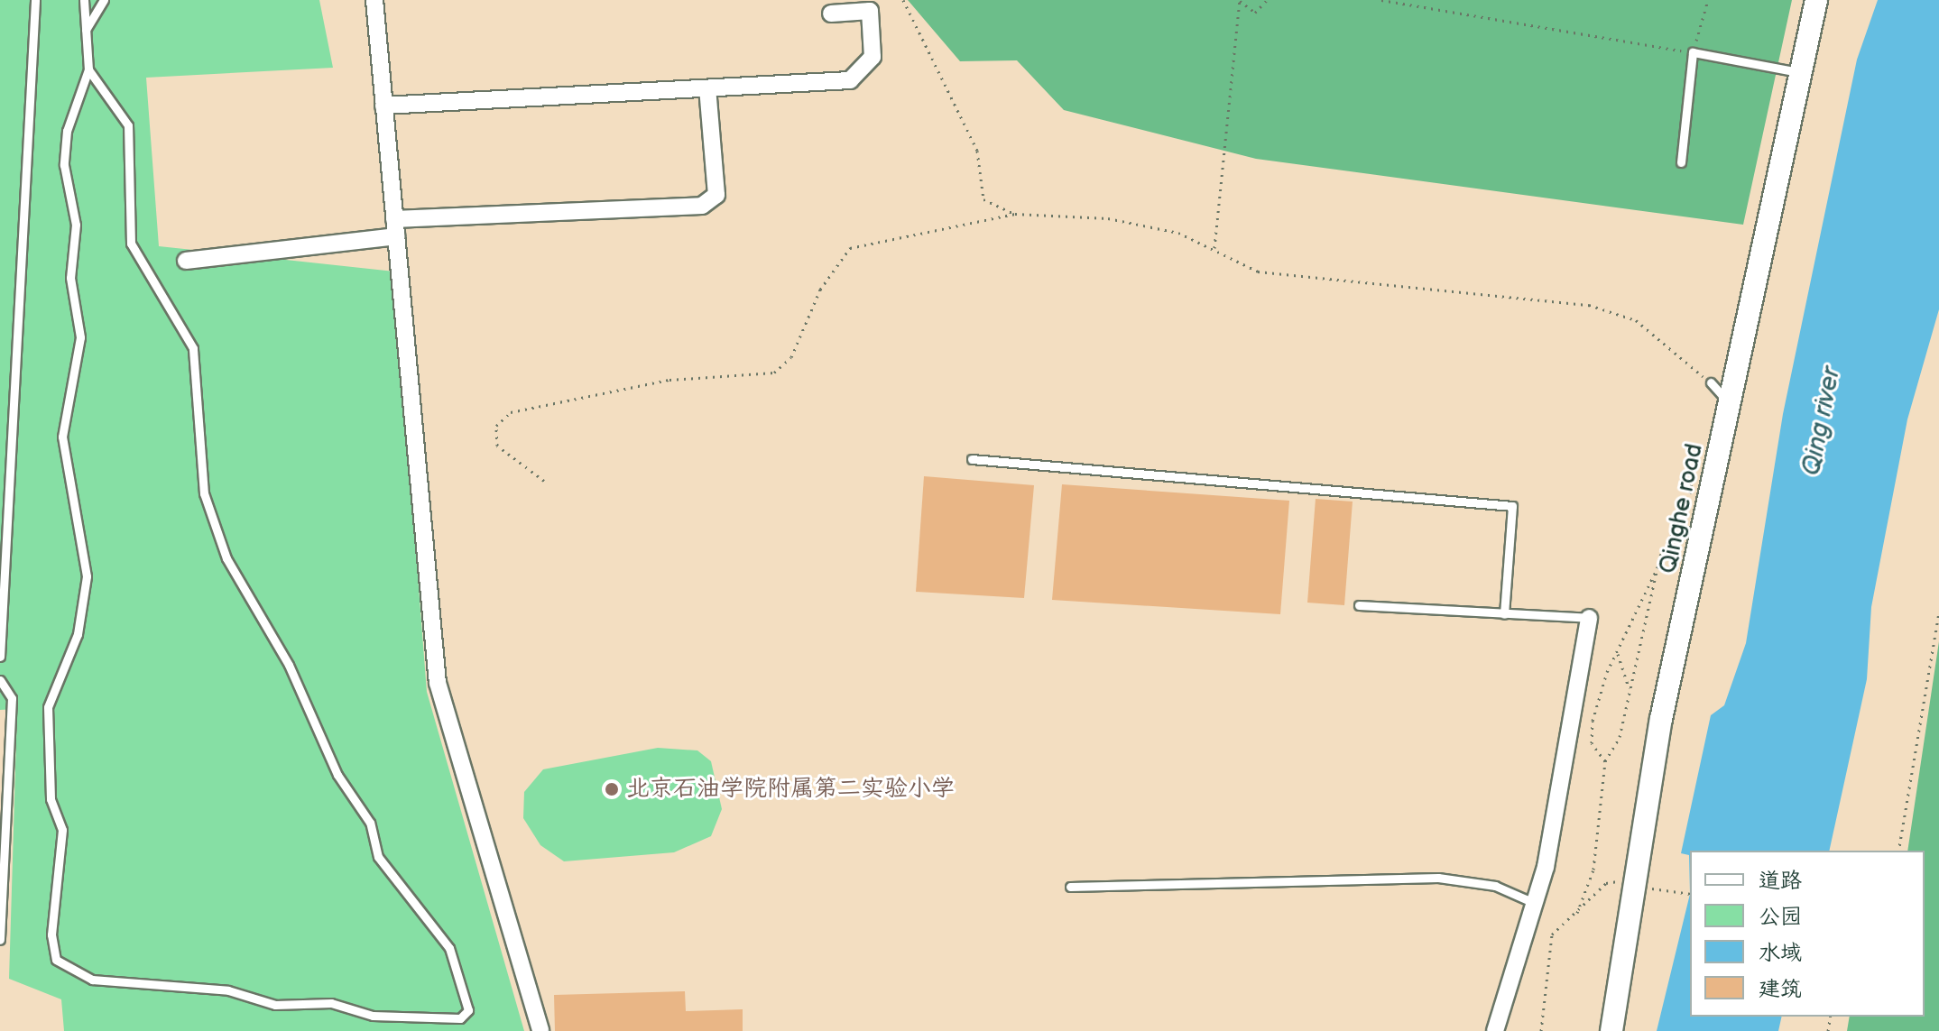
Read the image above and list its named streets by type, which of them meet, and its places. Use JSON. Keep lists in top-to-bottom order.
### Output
{
  "streets": {
    "street": ["Qinghe road"]
  },
  "water": ["Qing river"],
  "places": ["北京石油学院附属第二实验小学"],
  "legend": [
    "道路",
    "公园",
    "水域",
    "建筑"
  ]
}
